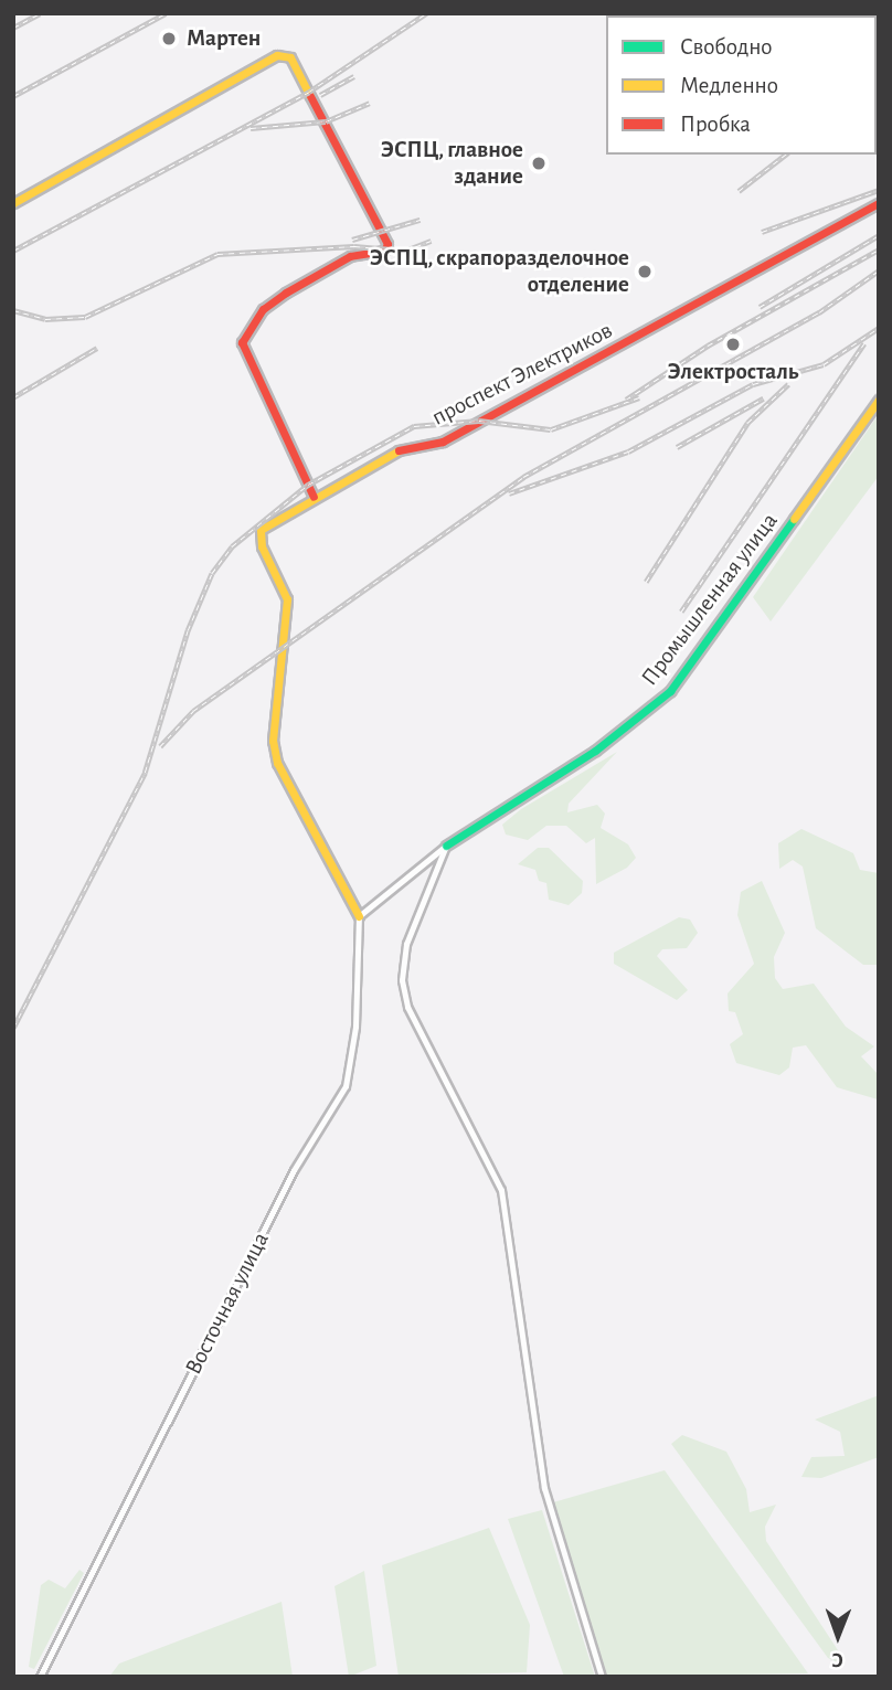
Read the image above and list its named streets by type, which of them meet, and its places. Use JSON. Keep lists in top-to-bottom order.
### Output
{
  "streets": {
    "street": ["проспект Электриков", "Промышленная улица", "Восточная улица"]
  },
  "crossings": [
    ["проспект Электриков", "Промышленная улица"],
    ["проспект Электриков", "Восточная улица"],
    ["Промышленная улица", "Восточная улица"]
  ],
  "places": [
    "Мартен",
    "ЭСПЦ, главное здание",
    "ЭСПЦ, скрапоразделочное отделение",
    "Электросталь"
  ],
  "legend": ["Свободно", "Медленно", "Пробка"],
  "north": "bottom"
}
